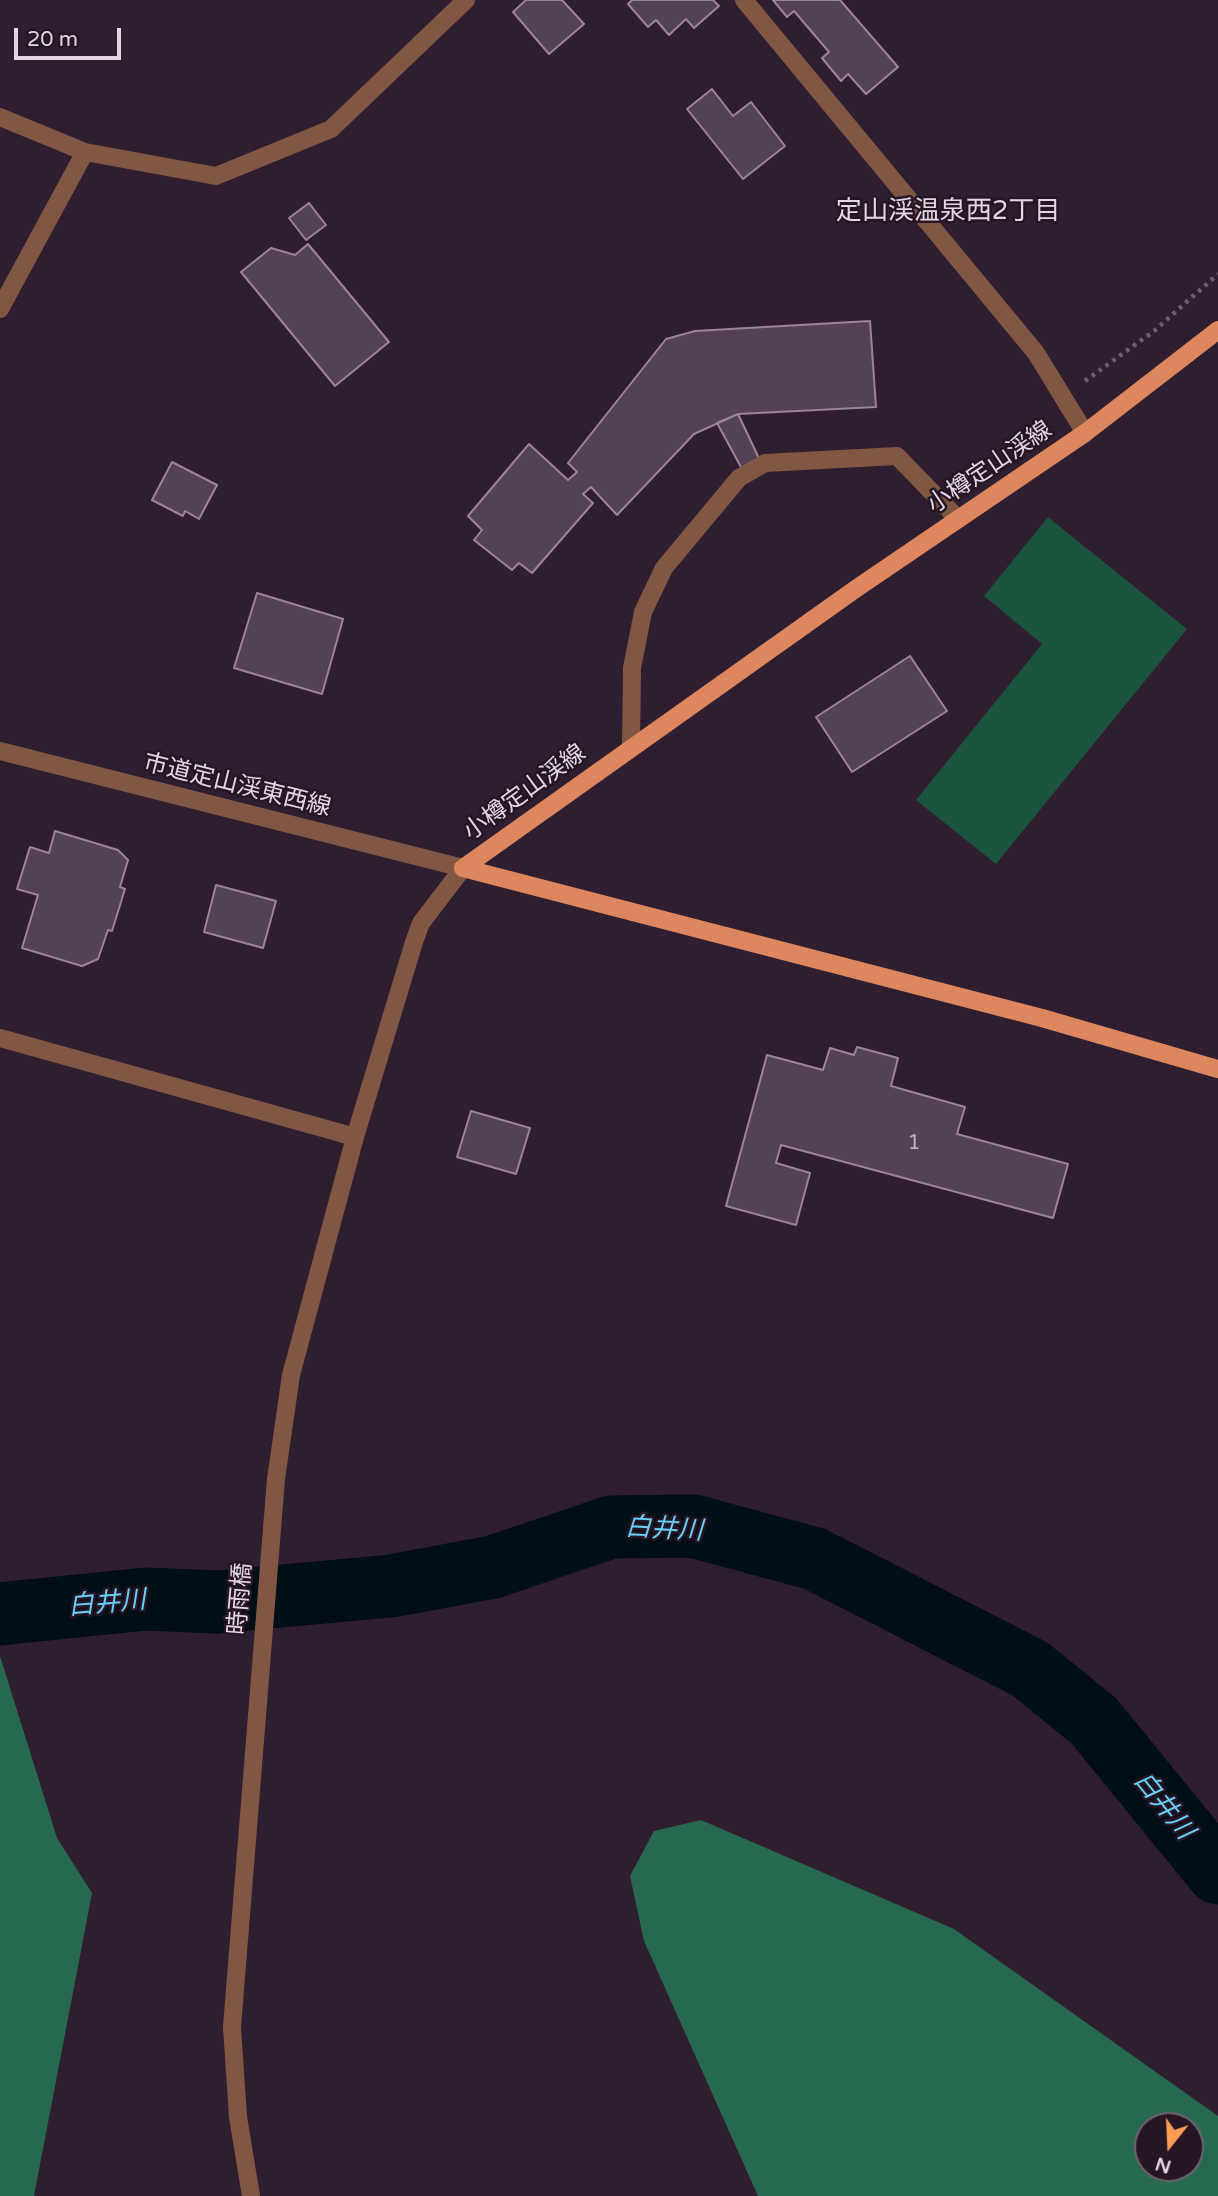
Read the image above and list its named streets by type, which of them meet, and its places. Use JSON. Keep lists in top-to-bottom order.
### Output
{
  "streets": {
    "main road": ["小樽定山渓線"],
    "street": ["市道定山渓東西線", "時雨橋"]
  },
  "crossings": [
    ["小樽定山渓線", "市道定山渓東西線"],
    ["小樽定山渓線", "時雨橋"],
    ["市道定山渓東西線", "時雨橋"]
  ],
  "districts": ["定山渓温泉西2丁目"],
  "water": ["白井川"],
  "house_numbers": ["1"],
  "scale_bar": "20 m",
  "north": "bottom"
}
